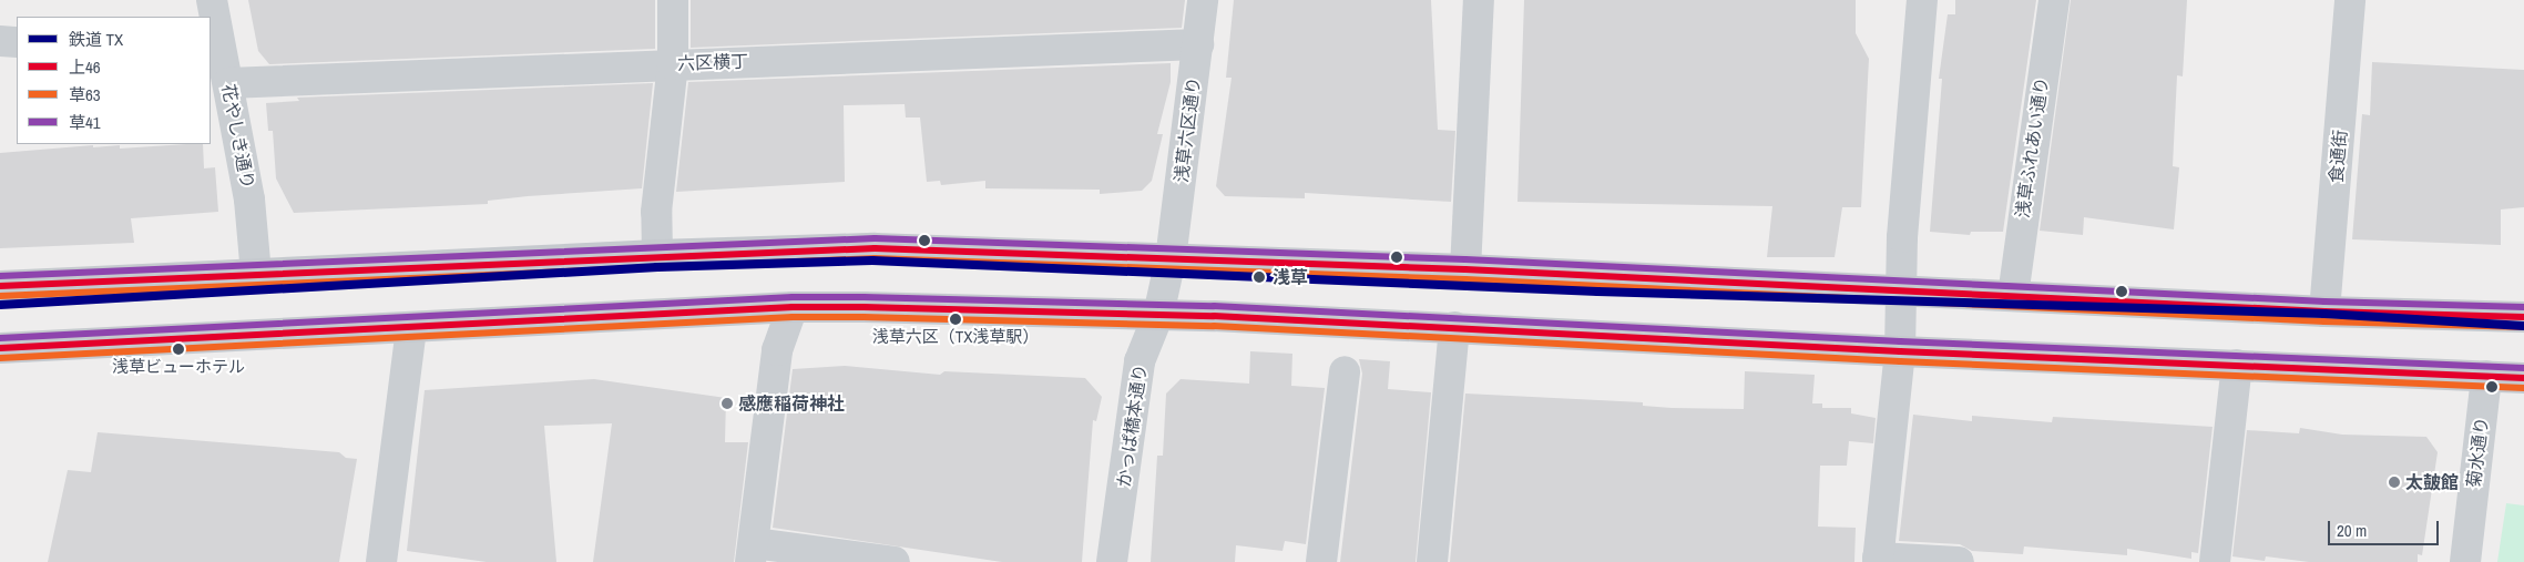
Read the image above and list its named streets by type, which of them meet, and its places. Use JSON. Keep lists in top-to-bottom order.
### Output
{
  "streets": {
    "street": [
      "六区横丁",
      "浅草六区通り",
      "花やしき通り",
      "浅草ふれあい通り",
      "食通街",
      "かっぱ橋本通り",
      "菊水通り"
    ]
  },
  "crossings": [
    ["六区横丁", "浅草六区通り"],
    ["六区横丁", "花やしき通り"],
    ["浅草六区通り", "かっぱ橋本通り"]
  ],
  "places": [
    "浅草",
    "浅草六区（TX浅草駅）",
    "浅草ビューホテル",
    "感應稲荷神社",
    "太皷館"
  ],
  "lines": [
    "transit line 草41",
    "transit line 上46",
    "transit line 草63",
    "rail line TX"
  ],
  "legend": [
    "鉄道 TX",
    "上46",
    "草63",
    "草41"
  ],
  "scale_bar": "20 m"
}
